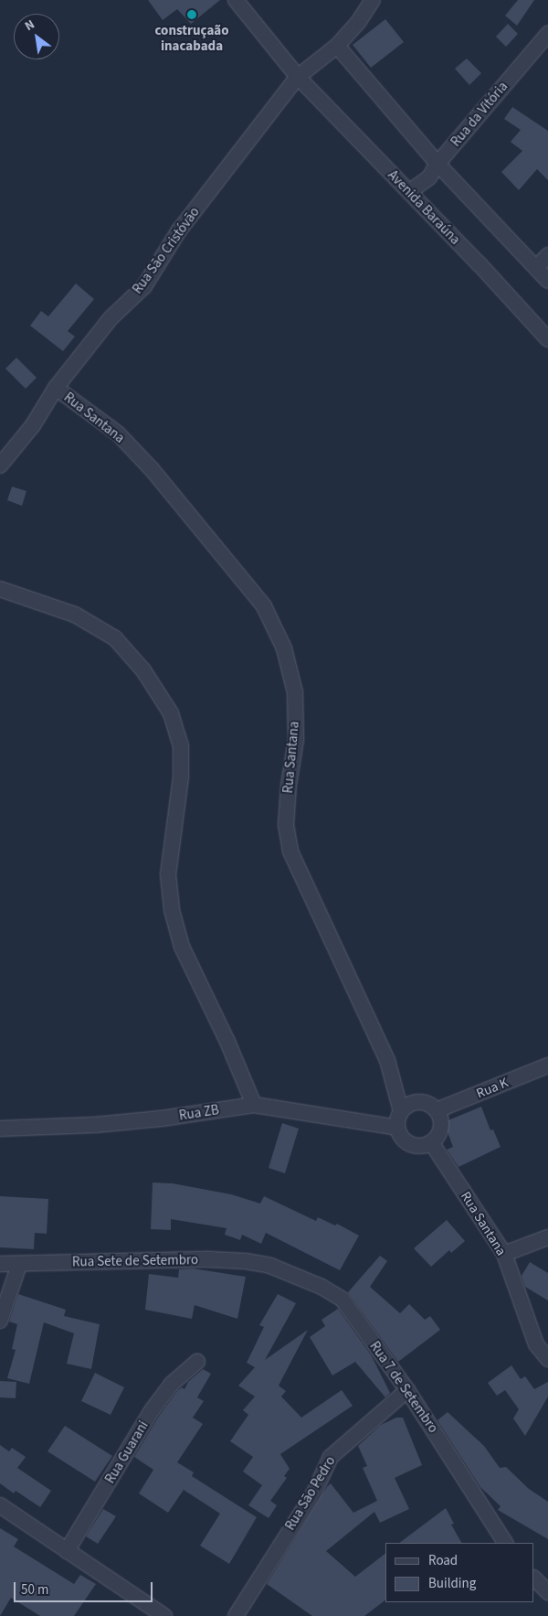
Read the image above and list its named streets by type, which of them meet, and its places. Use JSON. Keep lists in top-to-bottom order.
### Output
{
  "streets": {
    "street": [
      "Rua da Vitória",
      "Avenida Baraúna",
      "Rua São Cristóvão",
      "Rua Santana",
      "Rua K",
      "Rua ZB",
      "Rua Sete de Setembro",
      "Rua 7 de Setembro",
      "Rua Guarani",
      "Rua São Pedro"
    ]
  },
  "crossings": [
    ["Rua da Vitória", "Avenida Baraúna"],
    ["Avenida Baraúna", "Rua São Cristóvão"],
    ["Rua São Cristóvão", "Rua Santana"],
    ["Rua Santana", "Rua K"],
    ["Rua Santana", "Rua ZB"],
    ["Rua K", "Rua ZB"],
    ["Rua Sete de Setembro", "Rua 7 de Setembro"],
    ["Rua 7 de Setembro", "Rua São Pedro"]
  ],
  "places": ["construçaão inacabada"],
  "legend": ["Road", "Building"],
  "scale_bar": "50 m",
  "north": "top left"
}
